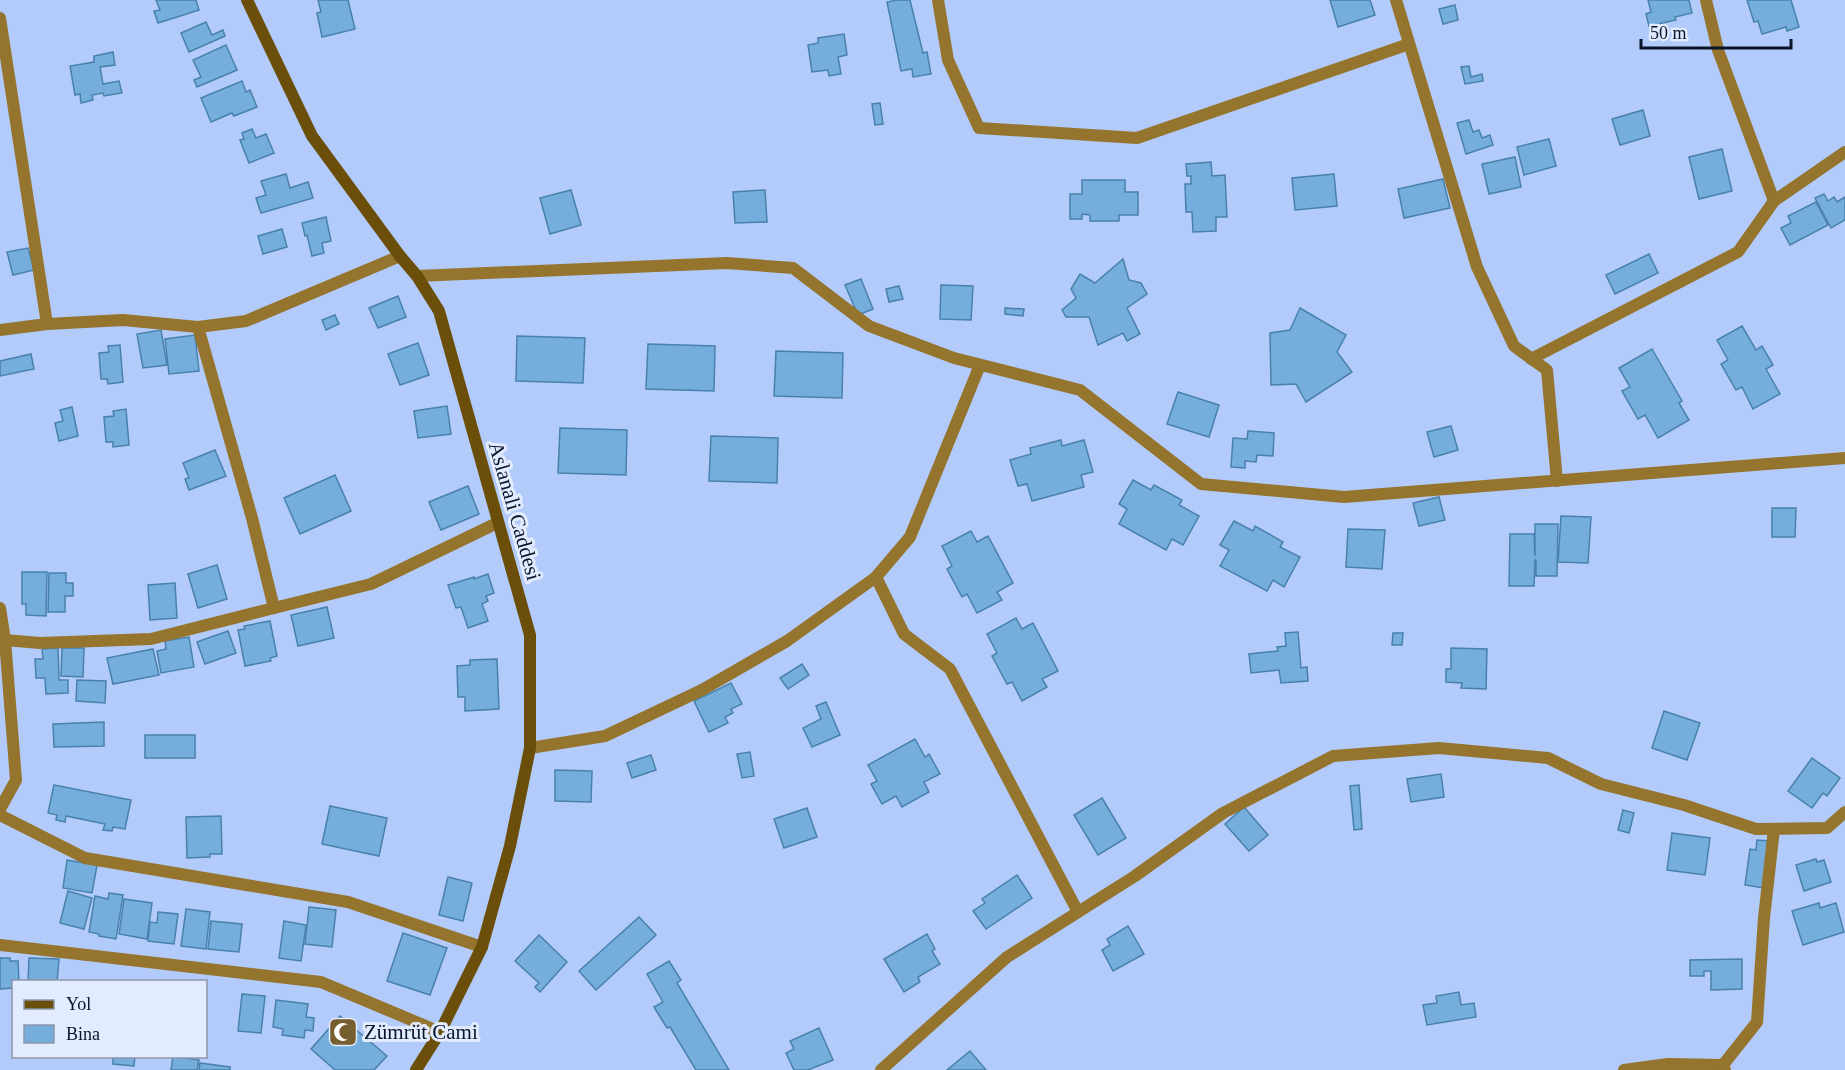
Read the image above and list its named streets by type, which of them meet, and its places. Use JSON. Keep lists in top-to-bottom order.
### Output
{
  "streets": {
    "street": ["Aslanali Caddesi"]
  },
  "places": {
    "mosque": ["Zümrüt Cami"]
  },
  "legend": ["Yol", "Bina"],
  "scale_bar": "50 m"
}
